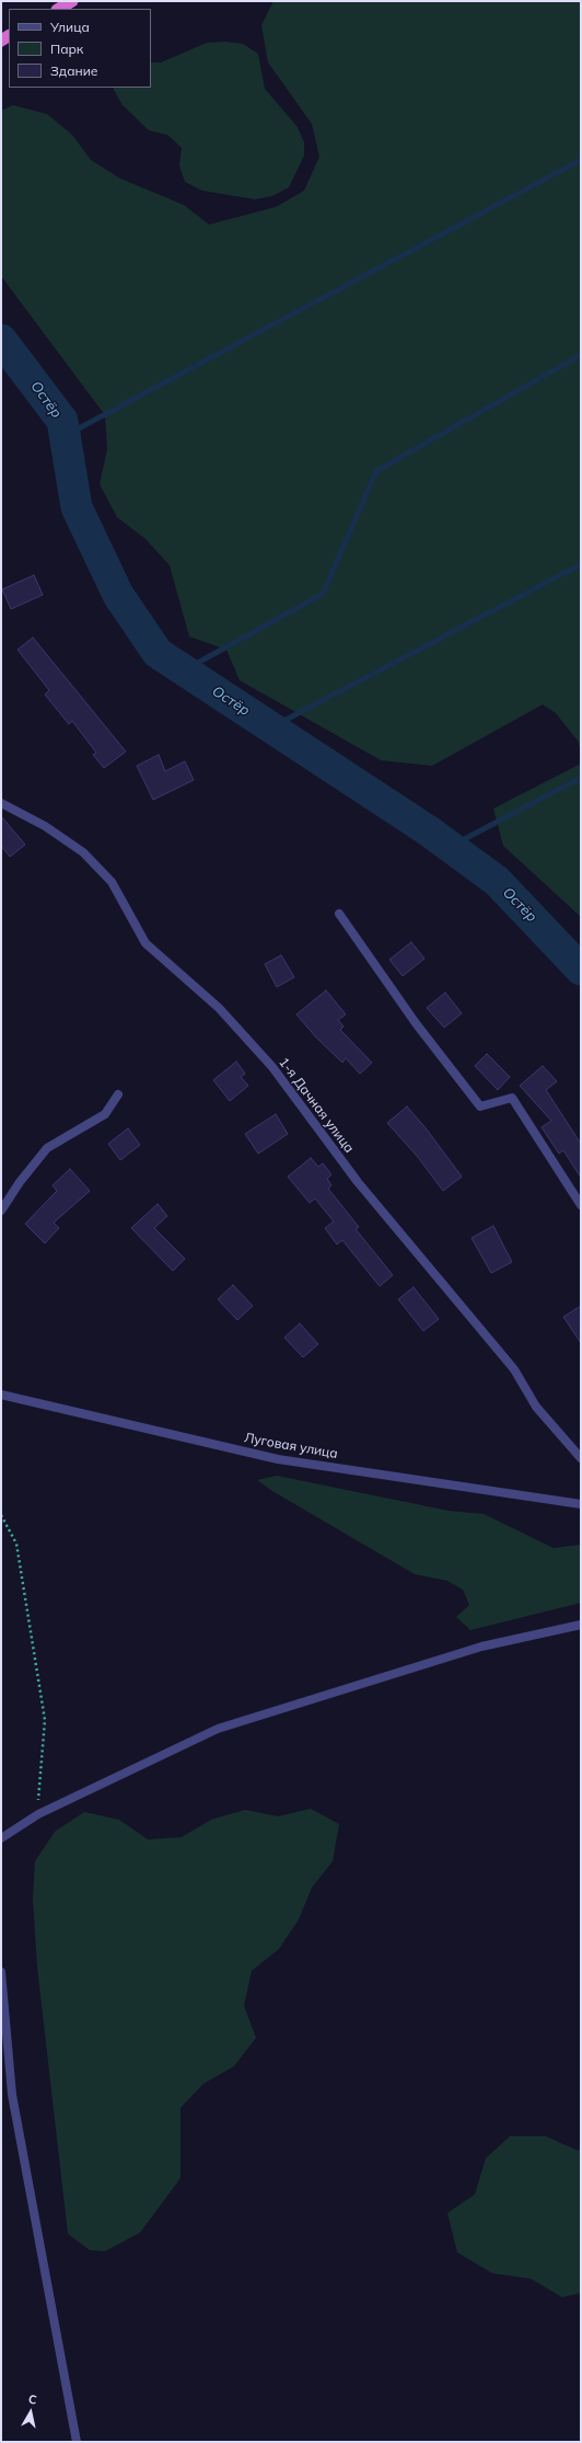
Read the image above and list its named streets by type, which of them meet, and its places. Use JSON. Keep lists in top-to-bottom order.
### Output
{
  "streets": {
    "street": ["1-я Дачная улица", "Луговая улица"]
  },
  "water": ["Остёр"],
  "legend": ["Улица", "Парк", "Здание"],
  "north": "top"
}
